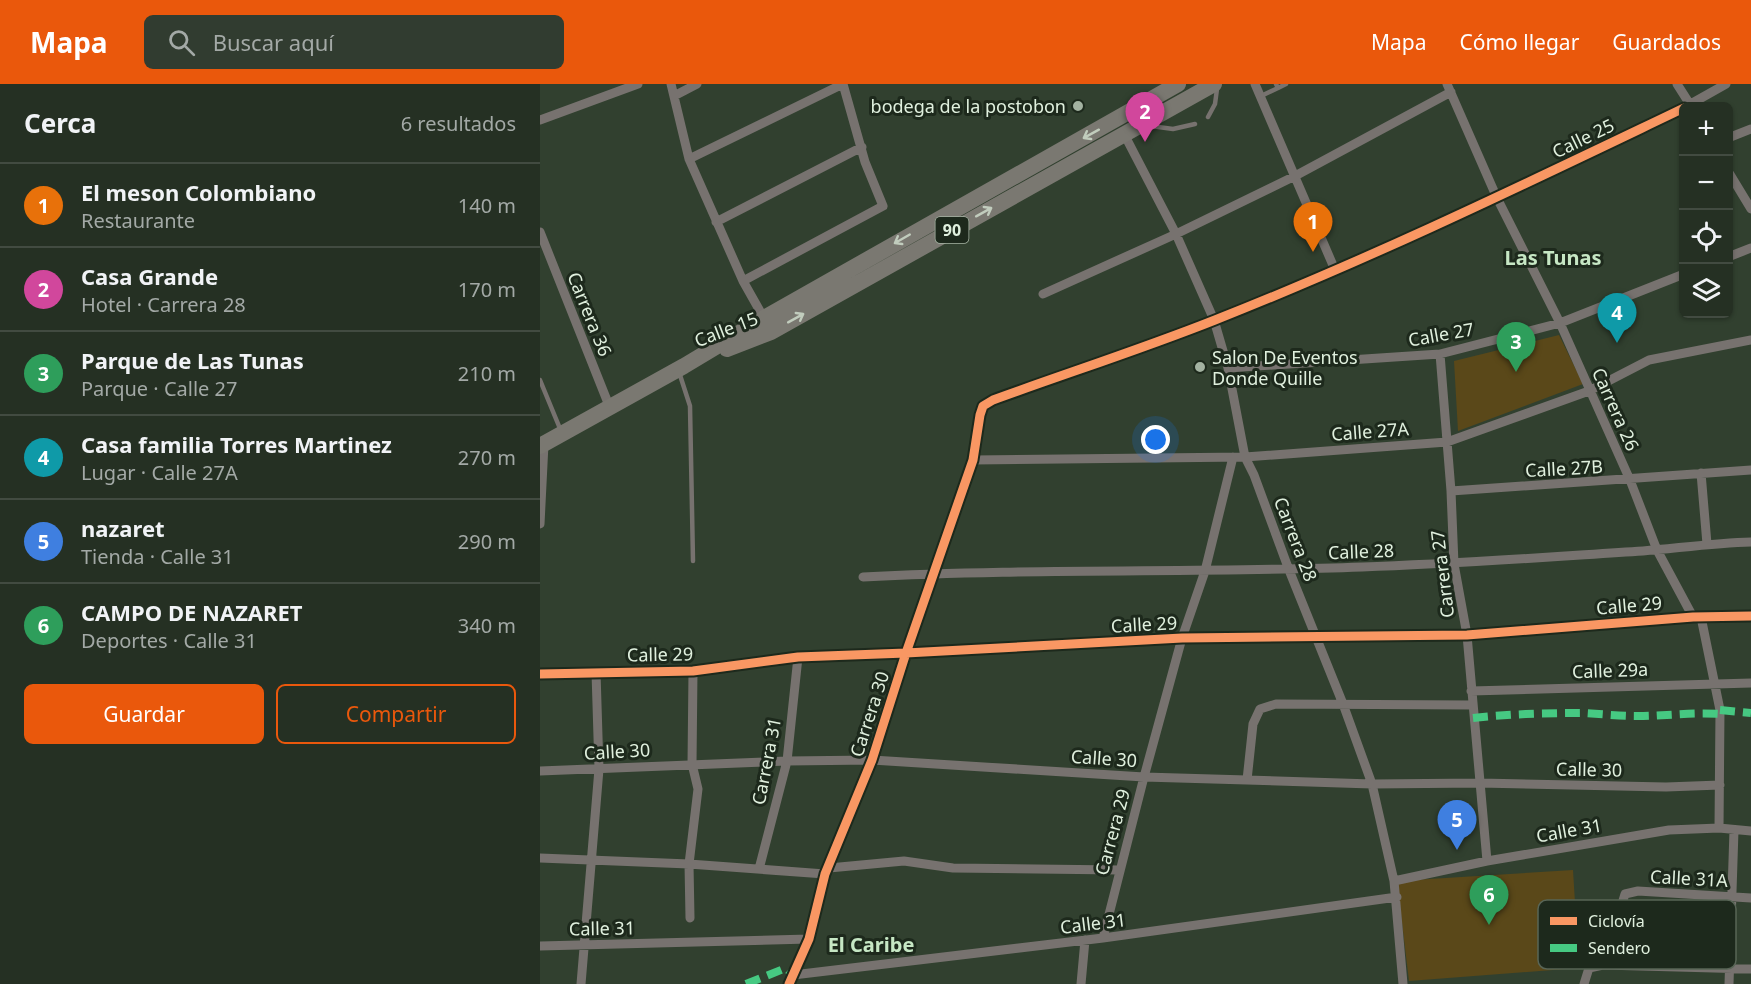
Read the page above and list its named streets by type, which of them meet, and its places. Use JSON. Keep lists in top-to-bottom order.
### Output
{
  "streets": {
    "highway": ["90", "Calle 15"],
    "street": [
      "Calle 25",
      "Carrera 36",
      "Calle 27",
      "Carrera 26",
      "Calle 27A",
      "Calle 27B",
      "Carrera 28",
      "Calle 28",
      "Carrera 27",
      "Calle 29",
      "Calle 29a",
      "Carrera 30",
      "Calle 30",
      "Carrera 31",
      "Calle 31",
      "Carrera 29",
      "Calle 31A"
    ]
  },
  "crossings": [
    ["Calle 25", "Carrera 26"],
    ["Calle 25", "Carrera 28"],
    ["Calle 25", "Carrera 30"],
    ["90", "Carrera 36"],
    ["90", "Calle 15"],
    ["Calle 15", "Carrera 28"],
    ["Calle 27", "Carrera 26"],
    ["Calle 27", "Carrera 28"],
    ["Calle 27", "Carrera 27"],
    ["Carrera 26", "Calle 27A"],
    ["Carrera 26", "Calle 27B"],
    ["Carrera 26", "Calle 28"],
    ["Carrera 26", "Calle 29"],
    ["Carrera 26", "Calle 29a"],
    ["Carrera 26", "Calle 30"],
    ["Carrera 26", "Calle 31"],
    ["Calle 27A", "Carrera 28"],
    ["Calle 27A", "Carrera 27"],
    ["Calle 27A", "Carrera 30"],
    ["Calle 27A", "Carrera 29"],
    ["Calle 27B", "Carrera 27"],
    ["Carrera 28", "Calle 28"],
    ["Carrera 28", "Calle 29"],
    ["Carrera 28", "Calle 30"],
    ["Carrera 28", "Calle 31"],
    ["Calle 28", "Carrera 27"],
    ["Calle 28", "Carrera 30"],
    ["Calle 28", "Carrera 29"],
    ["Carrera 27", "Calle 29"],
    ["Carrera 27", "Calle 29a"],
    ["Carrera 27", "Calle 30"],
    ["Carrera 27", "Calle 31"],
    ["Calle 29", "Carrera 30"],
    ["Calle 29", "Carrera 31"],
    ["Calle 29", "Carrera 29"],
    ["Carrera 30", "Calle 30"],
    ["Carrera 30", "Calle 31"],
    ["Calle 30", "Carrera 31"],
    ["Calle 30", "Carrera 29"],
    ["Calle 31", "Carrera 29"]
  ],
  "districts": ["Las Tunas", "El Caribe"],
  "places": ["bodega de la postobon", "Salon De Eventos Donde Quille"],
  "legend": ["Ciclovía", "Sendero"],
  "page": {
    "header": "Mapa",
    "search": "Buscar aquí",
    "nav": ["Mapa", "Cómo llegar", "Guardados"],
    "heading": ["Cerca", "6 resultados"],
    "pins": [
      "2",
      "1",
      "4",
      "3",
      "5",
      "6"
    ],
    "map_buttons": ["+", "−"],
    "list": [
      {
        "mark": "1",
        "name": "El meson Colombiano",
        "note": "Restaurante",
        "value": "140 m"
      },
      {
        "mark": "2",
        "name": "Casa Grande",
        "note": "Hotel · Carrera 28",
        "value": "170 m"
      },
      {
        "mark": "3",
        "name": "Parque de Las Tunas",
        "note": "Parque · Calle 27",
        "value": "210 m"
      },
      {
        "mark": "4",
        "name": "Casa familia Torres Martinez",
        "note": "Lugar · Calle 27A",
        "value": "270 m"
      },
      {
        "mark": "5",
        "name": "nazaret",
        "note": "Tienda · Calle 31",
        "value": "290 m"
      },
      {
        "mark": "6",
        "name": "CAMPO DE NAZARET",
        "note": "Deportes · Calle 31",
        "value": "340 m"
      }
    ],
    "buttons": ["Guardar", "Compartir"]
  }
}
